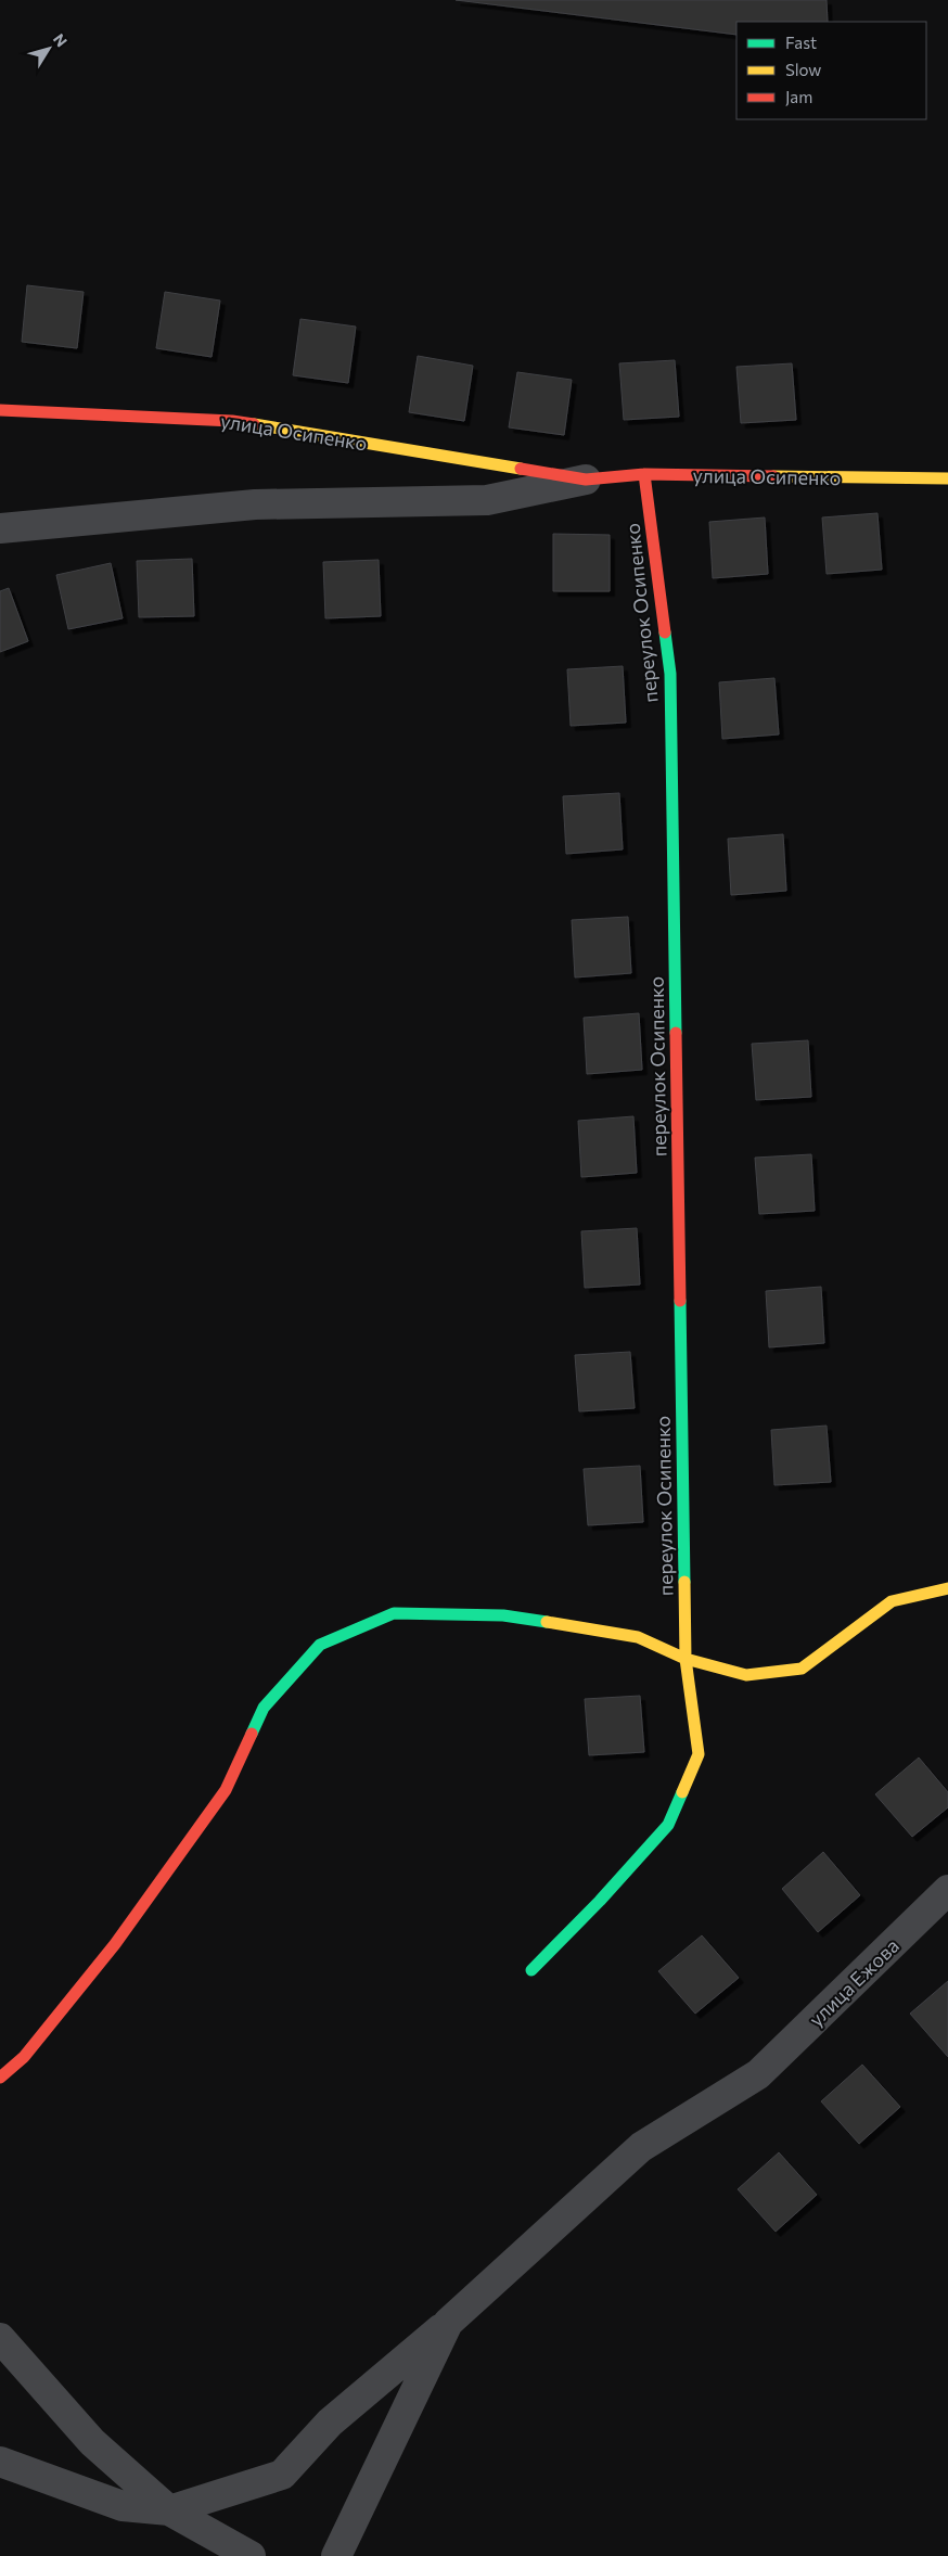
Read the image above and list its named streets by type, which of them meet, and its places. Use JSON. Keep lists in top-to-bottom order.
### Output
{
  "streets": {
    "street": ["улица Осипенко", "переулок Осипенко", "улица Ежова"]
  },
  "crossings": [
    ["улица Осипенко", "переулок Осипенко"]
  ],
  "legend": ["Fast", "Slow", "Jam"],
  "north": "top right"
}
